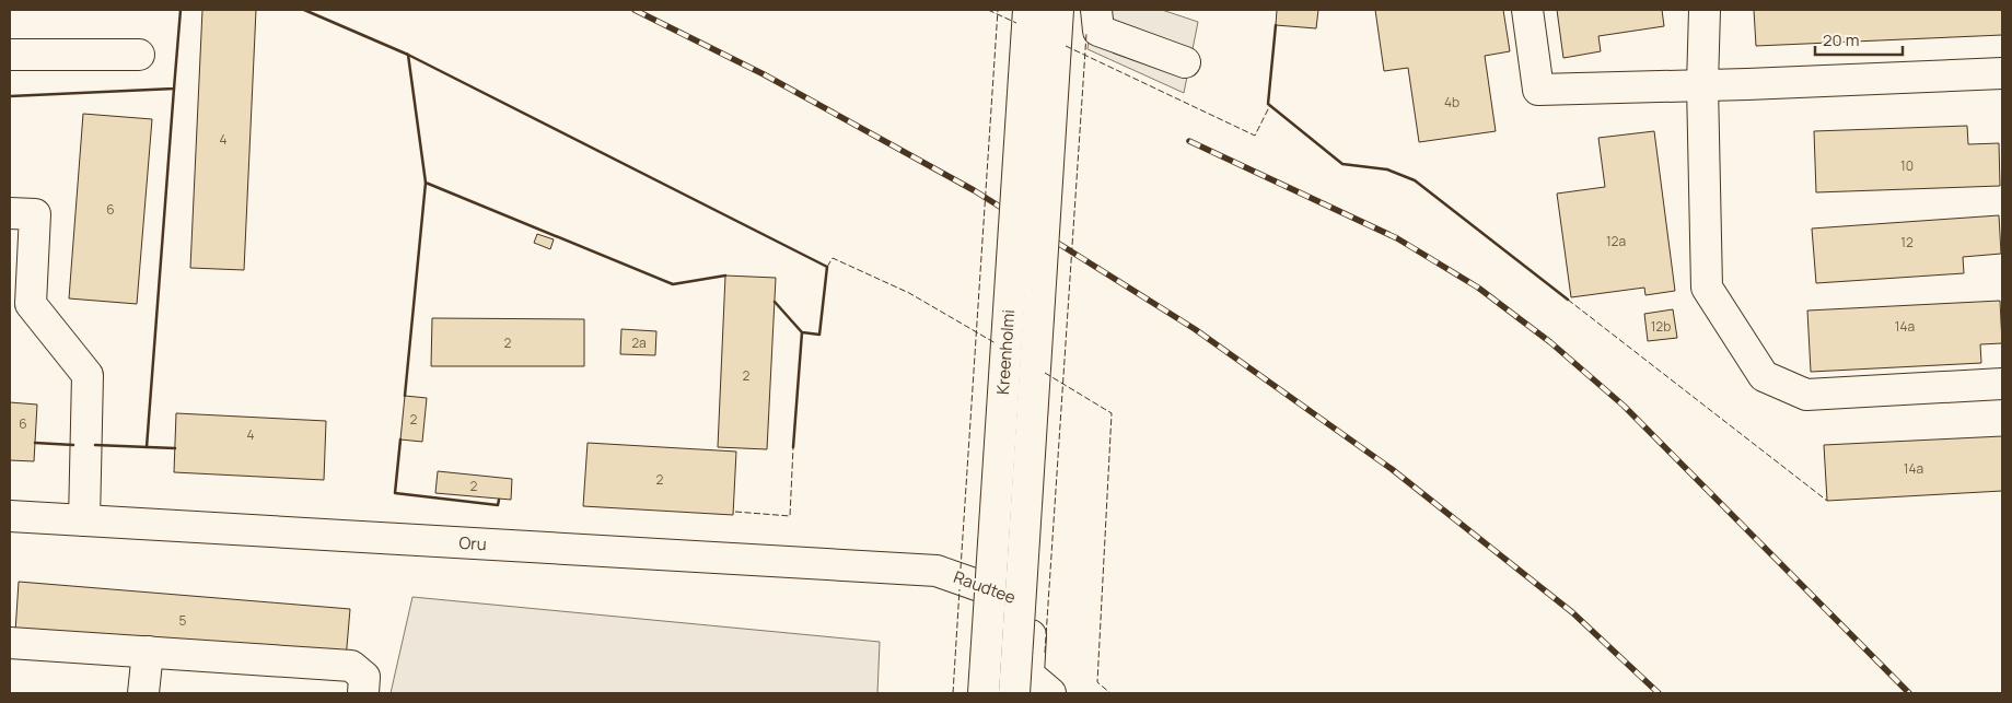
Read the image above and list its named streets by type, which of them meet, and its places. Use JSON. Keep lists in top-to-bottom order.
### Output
{
  "streets": {
    "main road": ["Kreenholmi", "Oru", "Raudtee"]
  },
  "crossings": [
    ["Oru", "Raudtee"]
  ],
  "house_numbers": [
    "4b",
    "4",
    "10",
    "6",
    "12a",
    "12",
    "12b",
    "14a",
    "2",
    "2a",
    "2",
    "2",
    "6",
    "4",
    "14a",
    "2",
    "2",
    "5"
  ],
  "scale_bar": "20 m"
}
